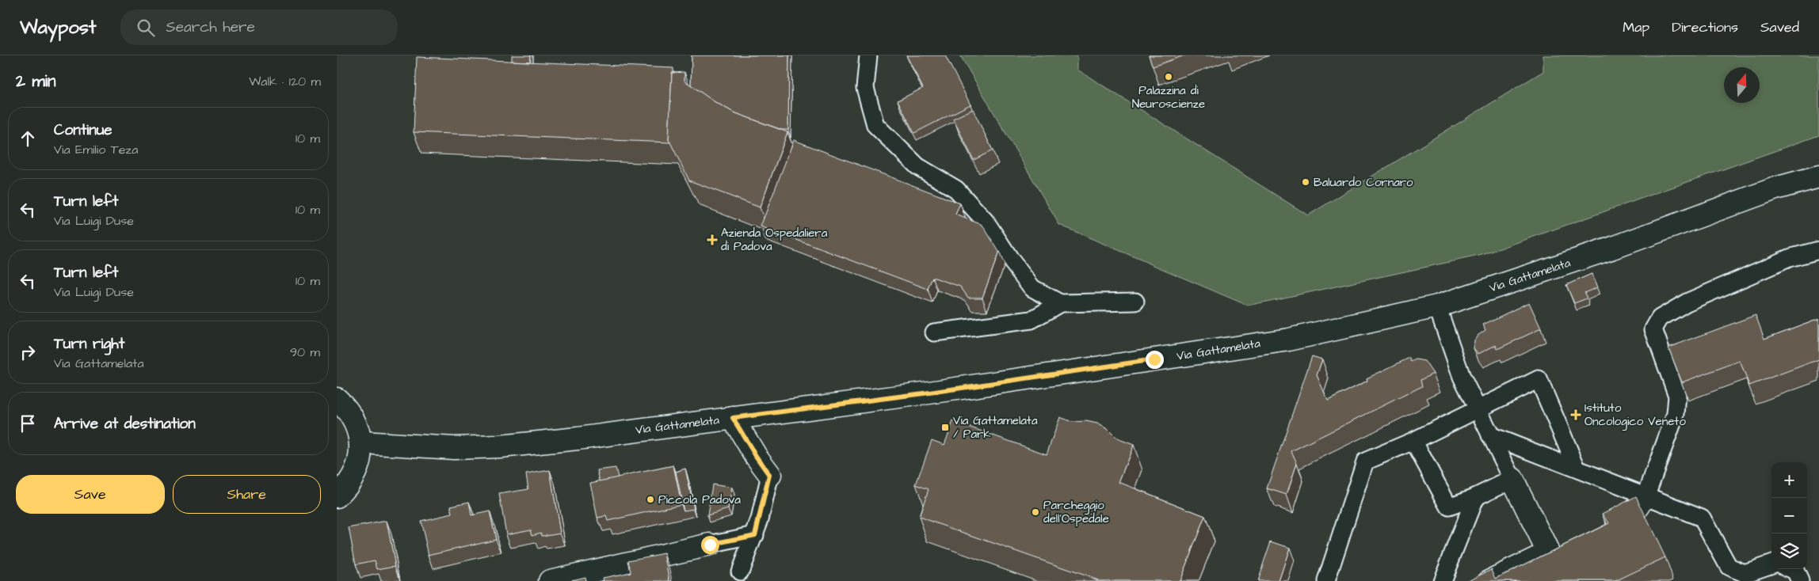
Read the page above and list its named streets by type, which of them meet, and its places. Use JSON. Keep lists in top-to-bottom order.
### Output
{
  "streets": {
    "main road": ["Via Gattamelata"]
  },
  "places": {
    "other": [
      "Palazzina di Neuroscienze",
      "Baluardo Cornaro",
      "Piccola Padova",
      "Parcheggio dell'Ospedale"
    ],
    "health": ["Azienda Ospedaliera di Padova", "Istituto Oncologico Veneto"],
    "transit": ["Via Gattamelata / Park"]
  },
  "north": "top",
  "page": {
    "header": "Waypost",
    "search": "Search here",
    "nav": ["Map", "Directions", "Saved"],
    "heading": ["2 min", "Walk · 120 m"],
    "list": [
      ["Continue", "Via Emilio Teza", "10 m"],
      ["Turn left", "Via Luigi Duse", "10 m"],
      ["Turn left", "Via Luigi Duse", "10 m"],
      ["Turn right", "Via Gattamelata", "90 m"],
      "Arrive at destination"
    ],
    "map_buttons": ["+", "−"],
    "buttons": ["Save", "Share"]
  }
}
